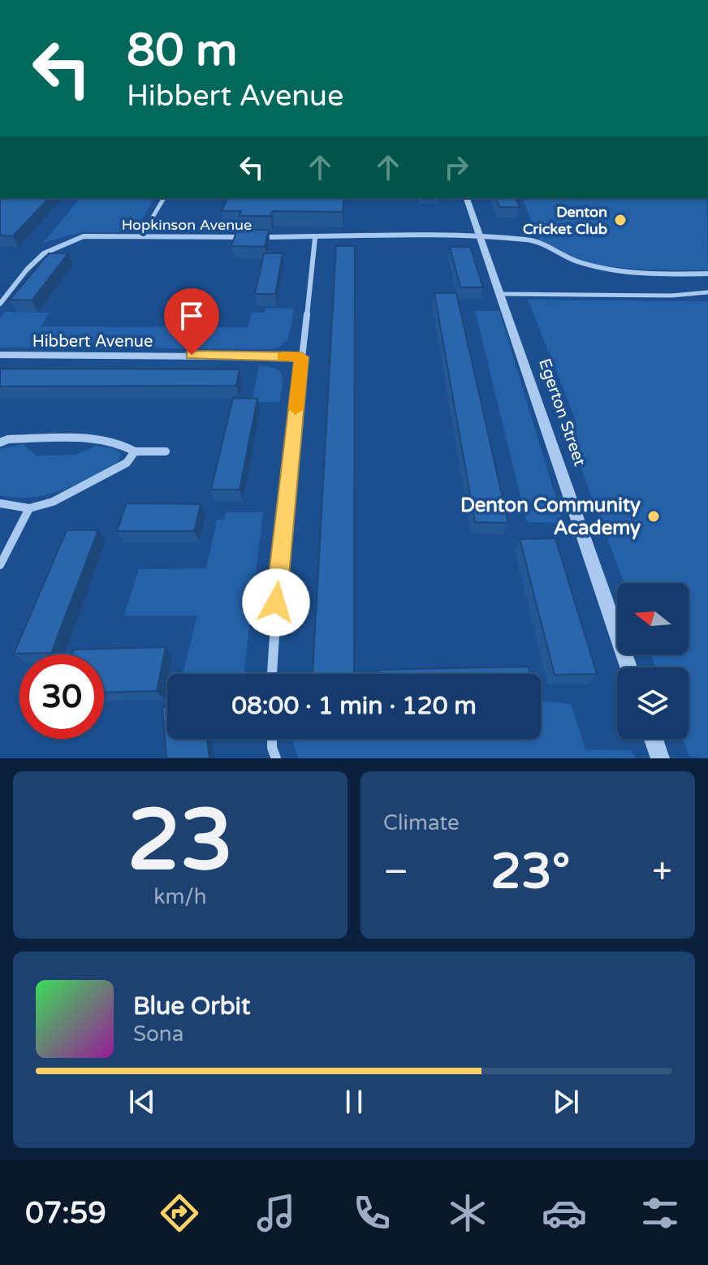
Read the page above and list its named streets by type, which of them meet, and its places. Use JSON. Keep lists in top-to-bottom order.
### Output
{
  "streets": {
    "street": ["Hopkinson Avenue", "Hibbert Avenue", "Egerton Street"]
  },
  "crossings": [
    ["Hopkinson Avenue", "Egerton Street"]
  ],
  "places": ["Denton Cricket Club", "Denton Community Academy"],
  "north": "left",
  "page": {
    "turn": ["80 m", "Hibbert Avenue"],
    "limit": "30",
    "trip": "08:00 · 1 min · 120 m",
    "tile": [
      ["23", "km/h"],
      "Climate"
    ],
    "heat": ["−", "23°", "+"],
    "song": ["Blue Orbit", "Sona"],
    "tabs": "07:59"
  }
}
